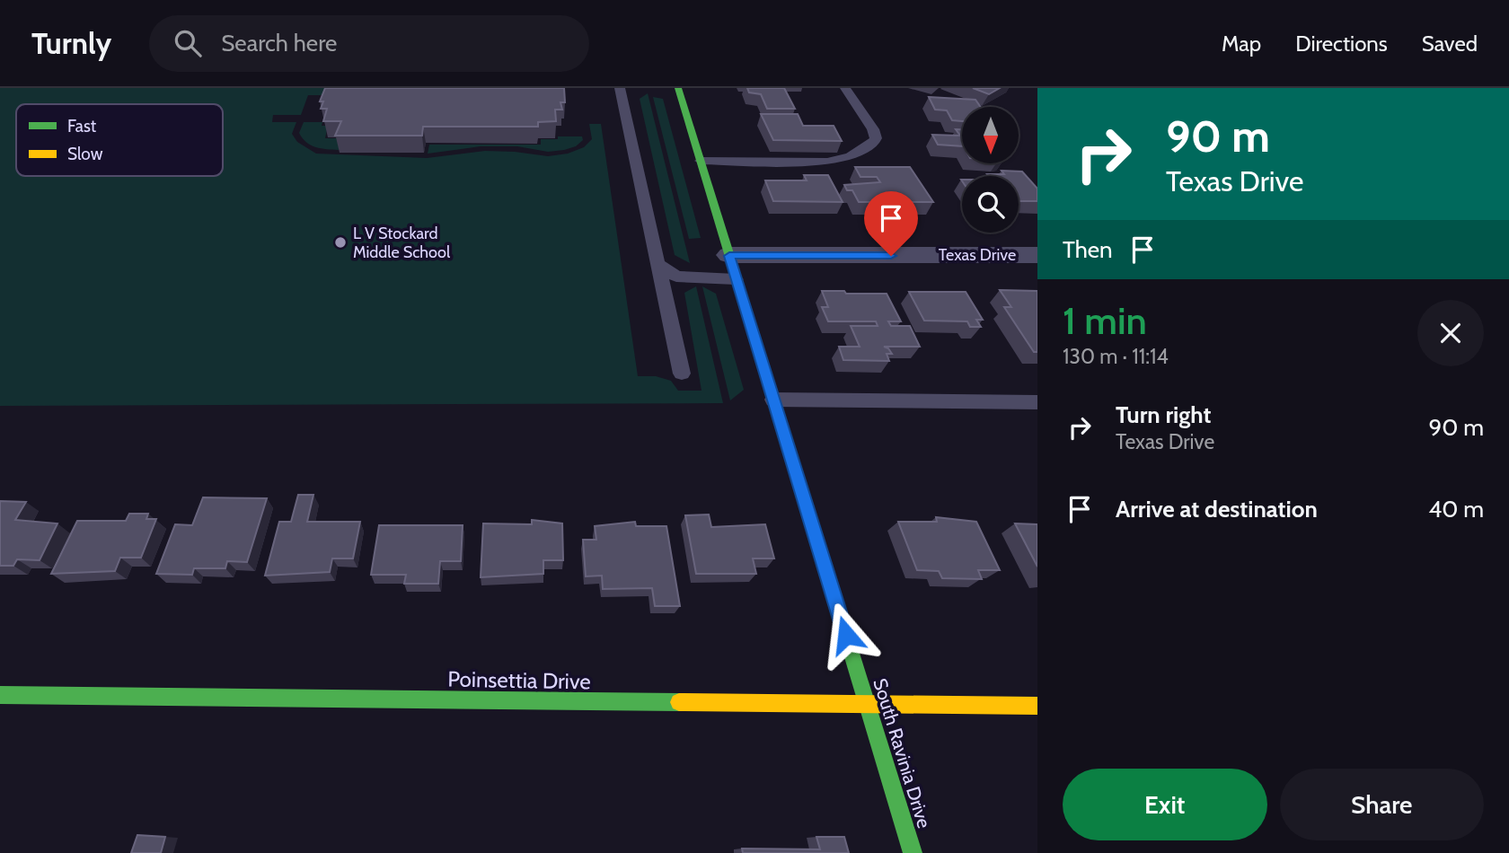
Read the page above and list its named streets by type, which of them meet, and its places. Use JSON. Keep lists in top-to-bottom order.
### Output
{
  "streets": {
    "street": ["Texas Drive", "Poinsettia Drive", "South Ravinia Drive"]
  },
  "crossings": [
    ["Texas Drive", "South Ravinia Drive"],
    ["Poinsettia Drive", "South Ravinia Drive"]
  ],
  "places": ["L V Stockard Middle School"],
  "legend": ["Fast", "Slow"],
  "north": "bottom",
  "page": {
    "header": "Turnly",
    "search": "Search here",
    "nav": ["Map", "Directions", "Saved"],
    "turn": ["90 m", "Texas Drive"],
    "then": "Then",
    "heading": ["1 min", "130 m · 11:14"],
    "list": [
      {
        "name": "Turn right",
        "note": "Texas Drive",
        "value": "90 m"
      },
      {
        "name": "Arrive at destination",
        "value": "40 m"
      }
    ],
    "buttons": ["Exit", "Share"]
  }
}
